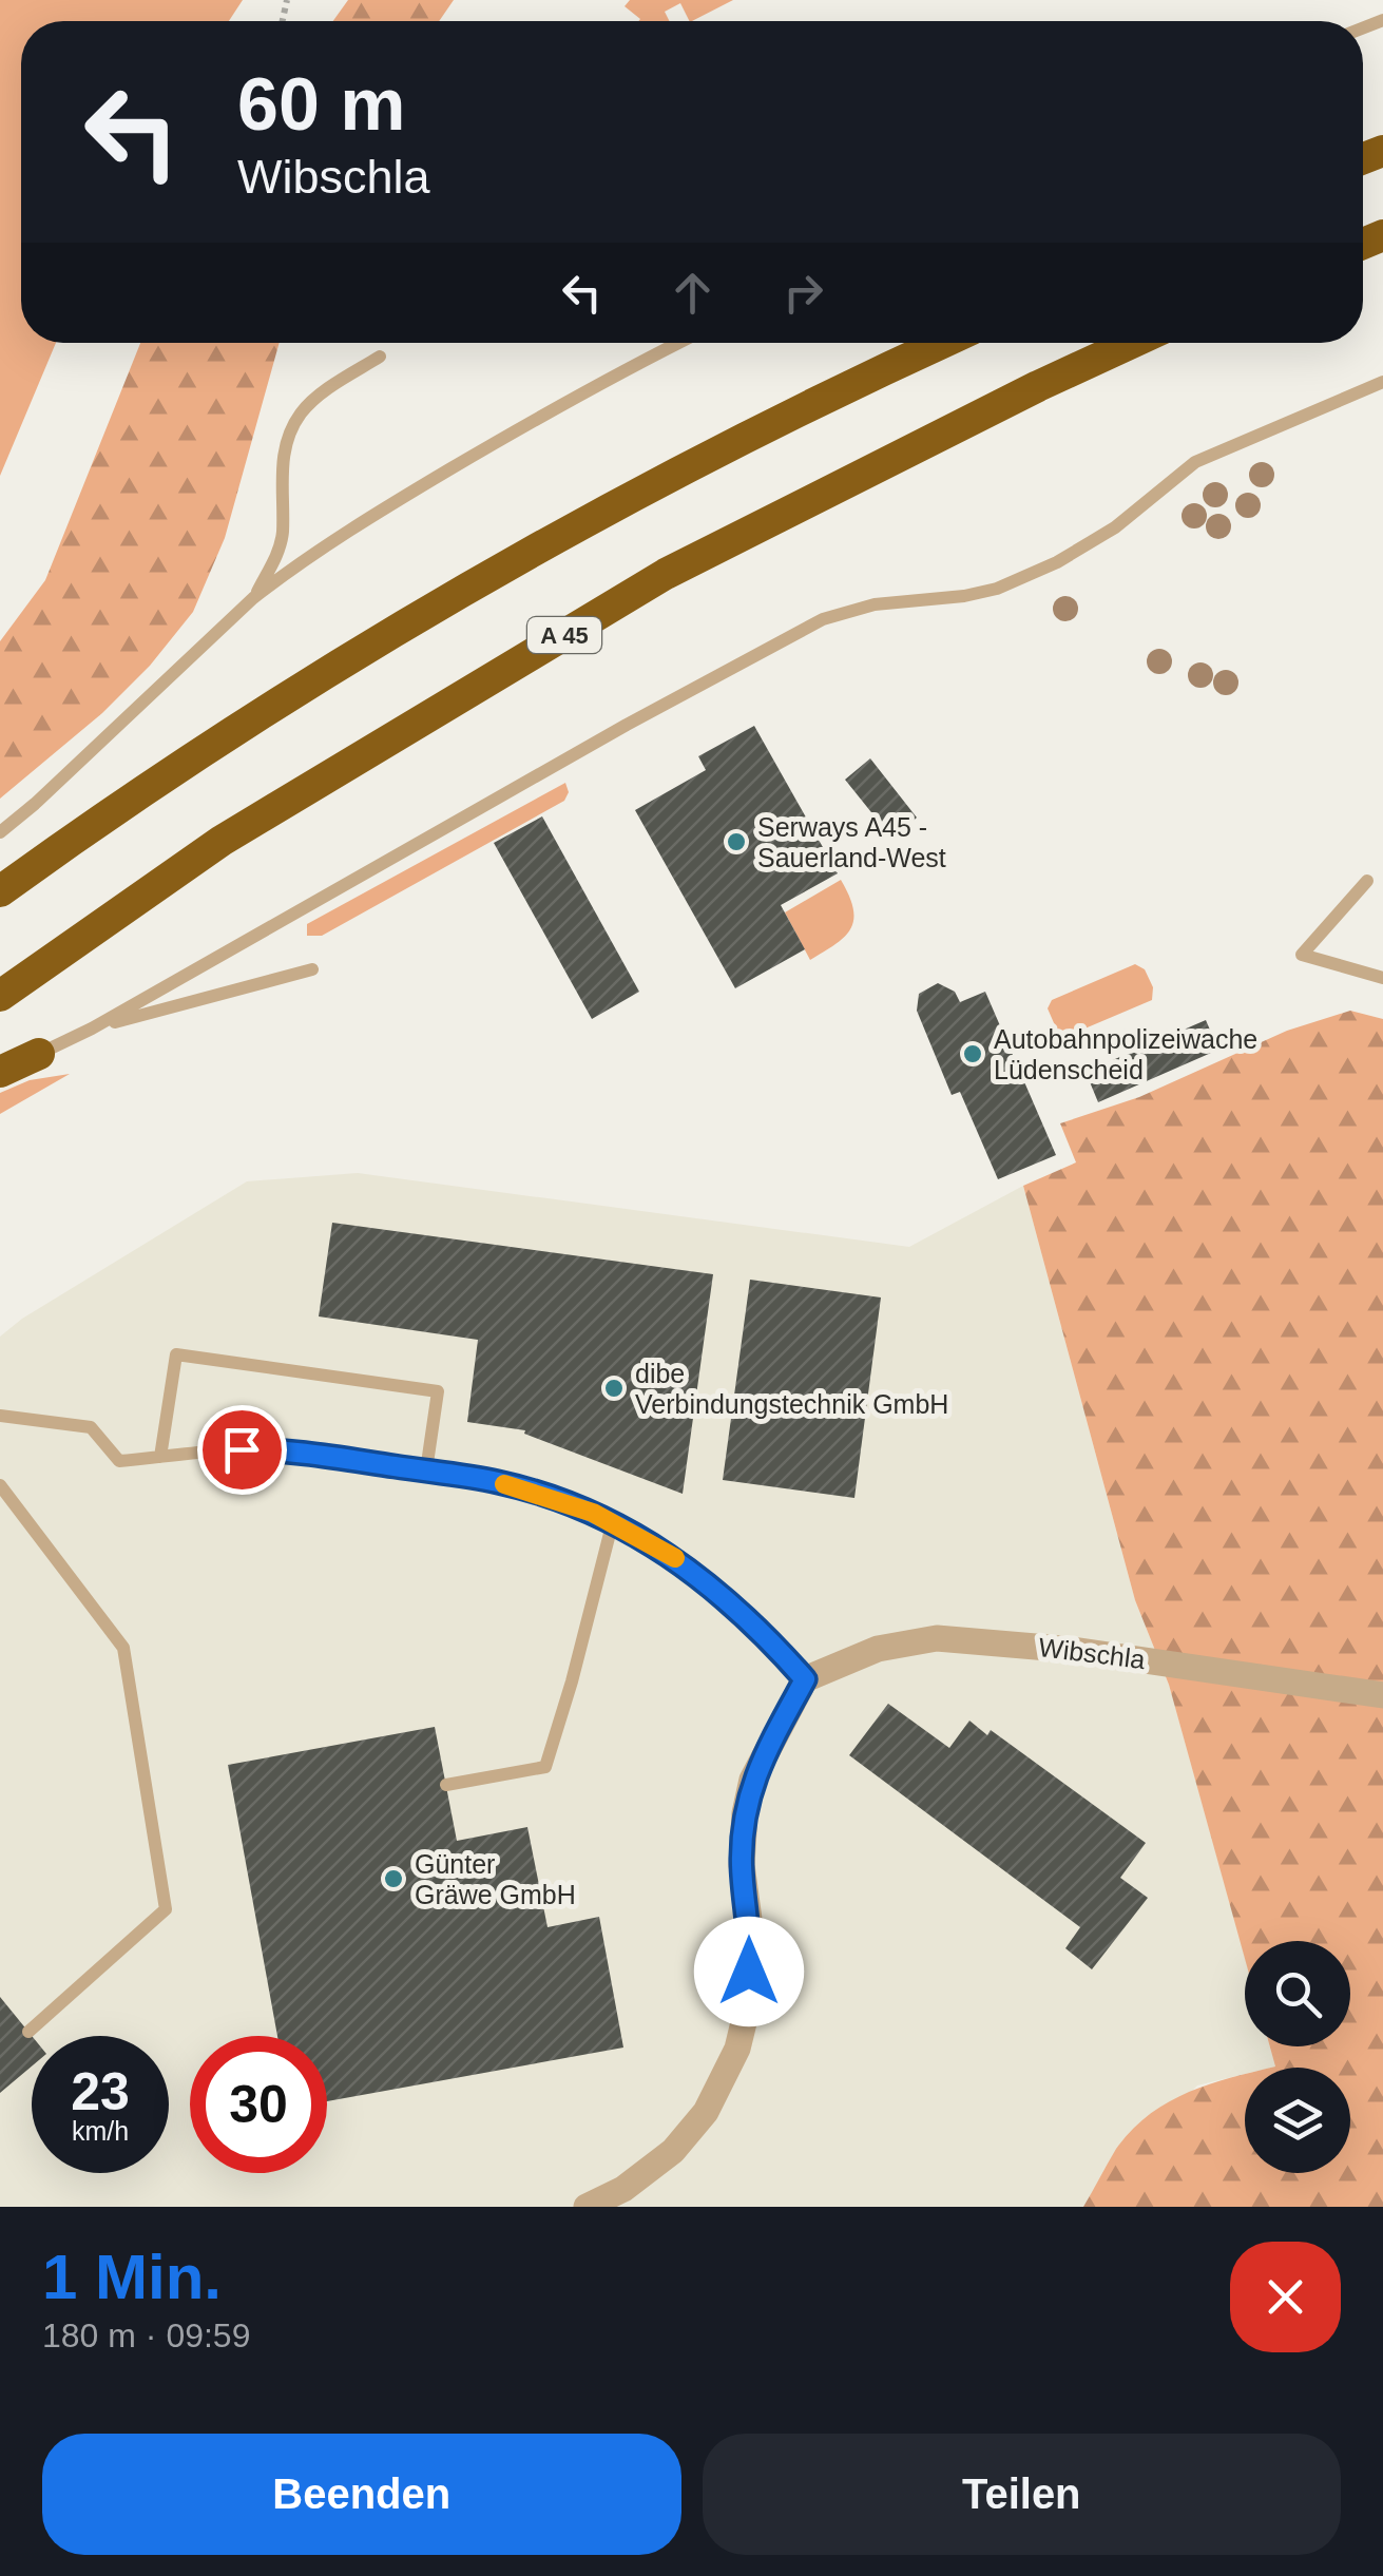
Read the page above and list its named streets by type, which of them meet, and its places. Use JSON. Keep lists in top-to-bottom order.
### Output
{
  "streets": {
    "highway": ["A 45"],
    "street": ["Wibschla"]
  },
  "places": [
    "Serways A45 - Sauerland-West",
    "Autobahnpolizeiwache Lüdenscheid",
    "dibe Verbindungstechnik GmbH",
    "Günter Gräwe GmbH"
  ],
  "page": {
    "turn": ["60 m", "Wibschla"],
    "speed": "23 km/h",
    "limit": "30",
    "heading": ["1 Min.", "180 m · 09:59"],
    "buttons": ["Beenden", "Teilen"]
  }
}
